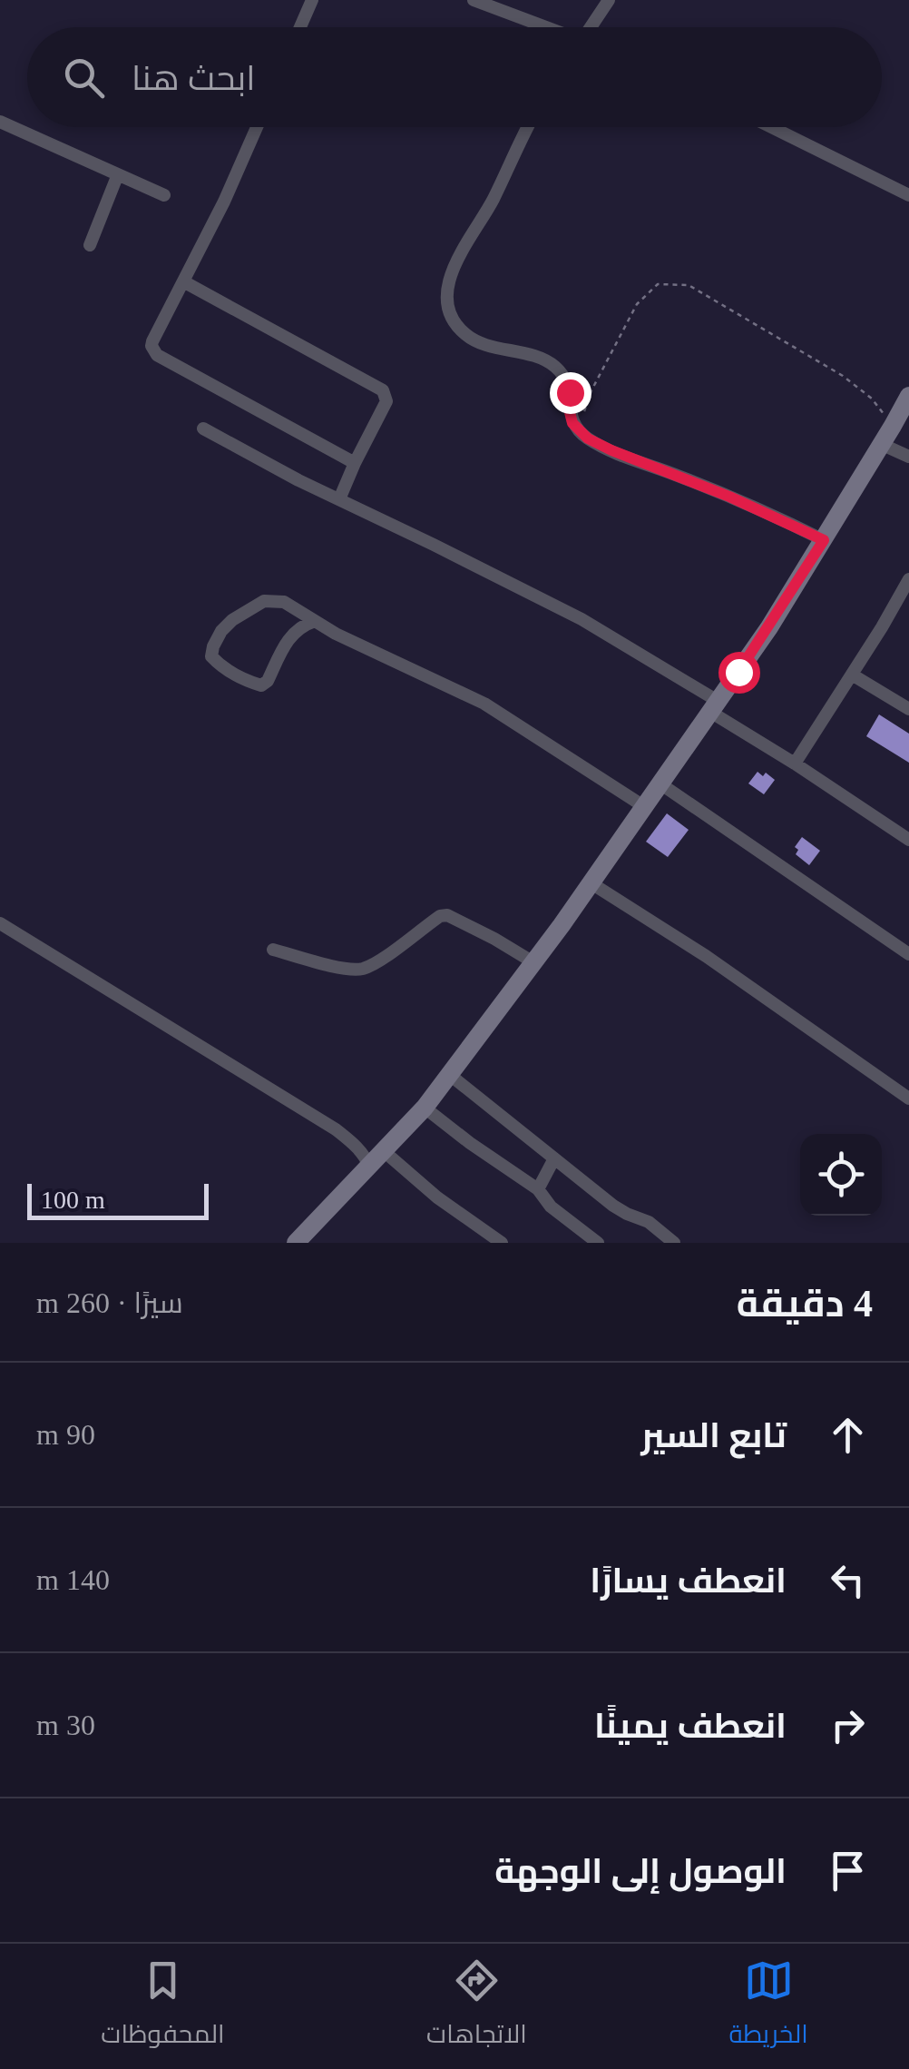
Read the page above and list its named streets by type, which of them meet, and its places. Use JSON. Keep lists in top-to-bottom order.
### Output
{
  "scale_bar": "100 m",
  "page": {
    "search": "ابحث هنا",
    "scale": "100 m",
    "heading": ["4 دقيقة", "سيرًا · 260 m"],
    "list": [
      ["تابع السير", "90 m"],
      ["انعطف يسارًا", "140 m"],
      ["انعطف يمينًا", "30 m"],
      "الوصول إلى الوجهة"
    ],
    "nav": ["الخريطة", "الاتجاهات", "المحفوظات"]
  }
}
